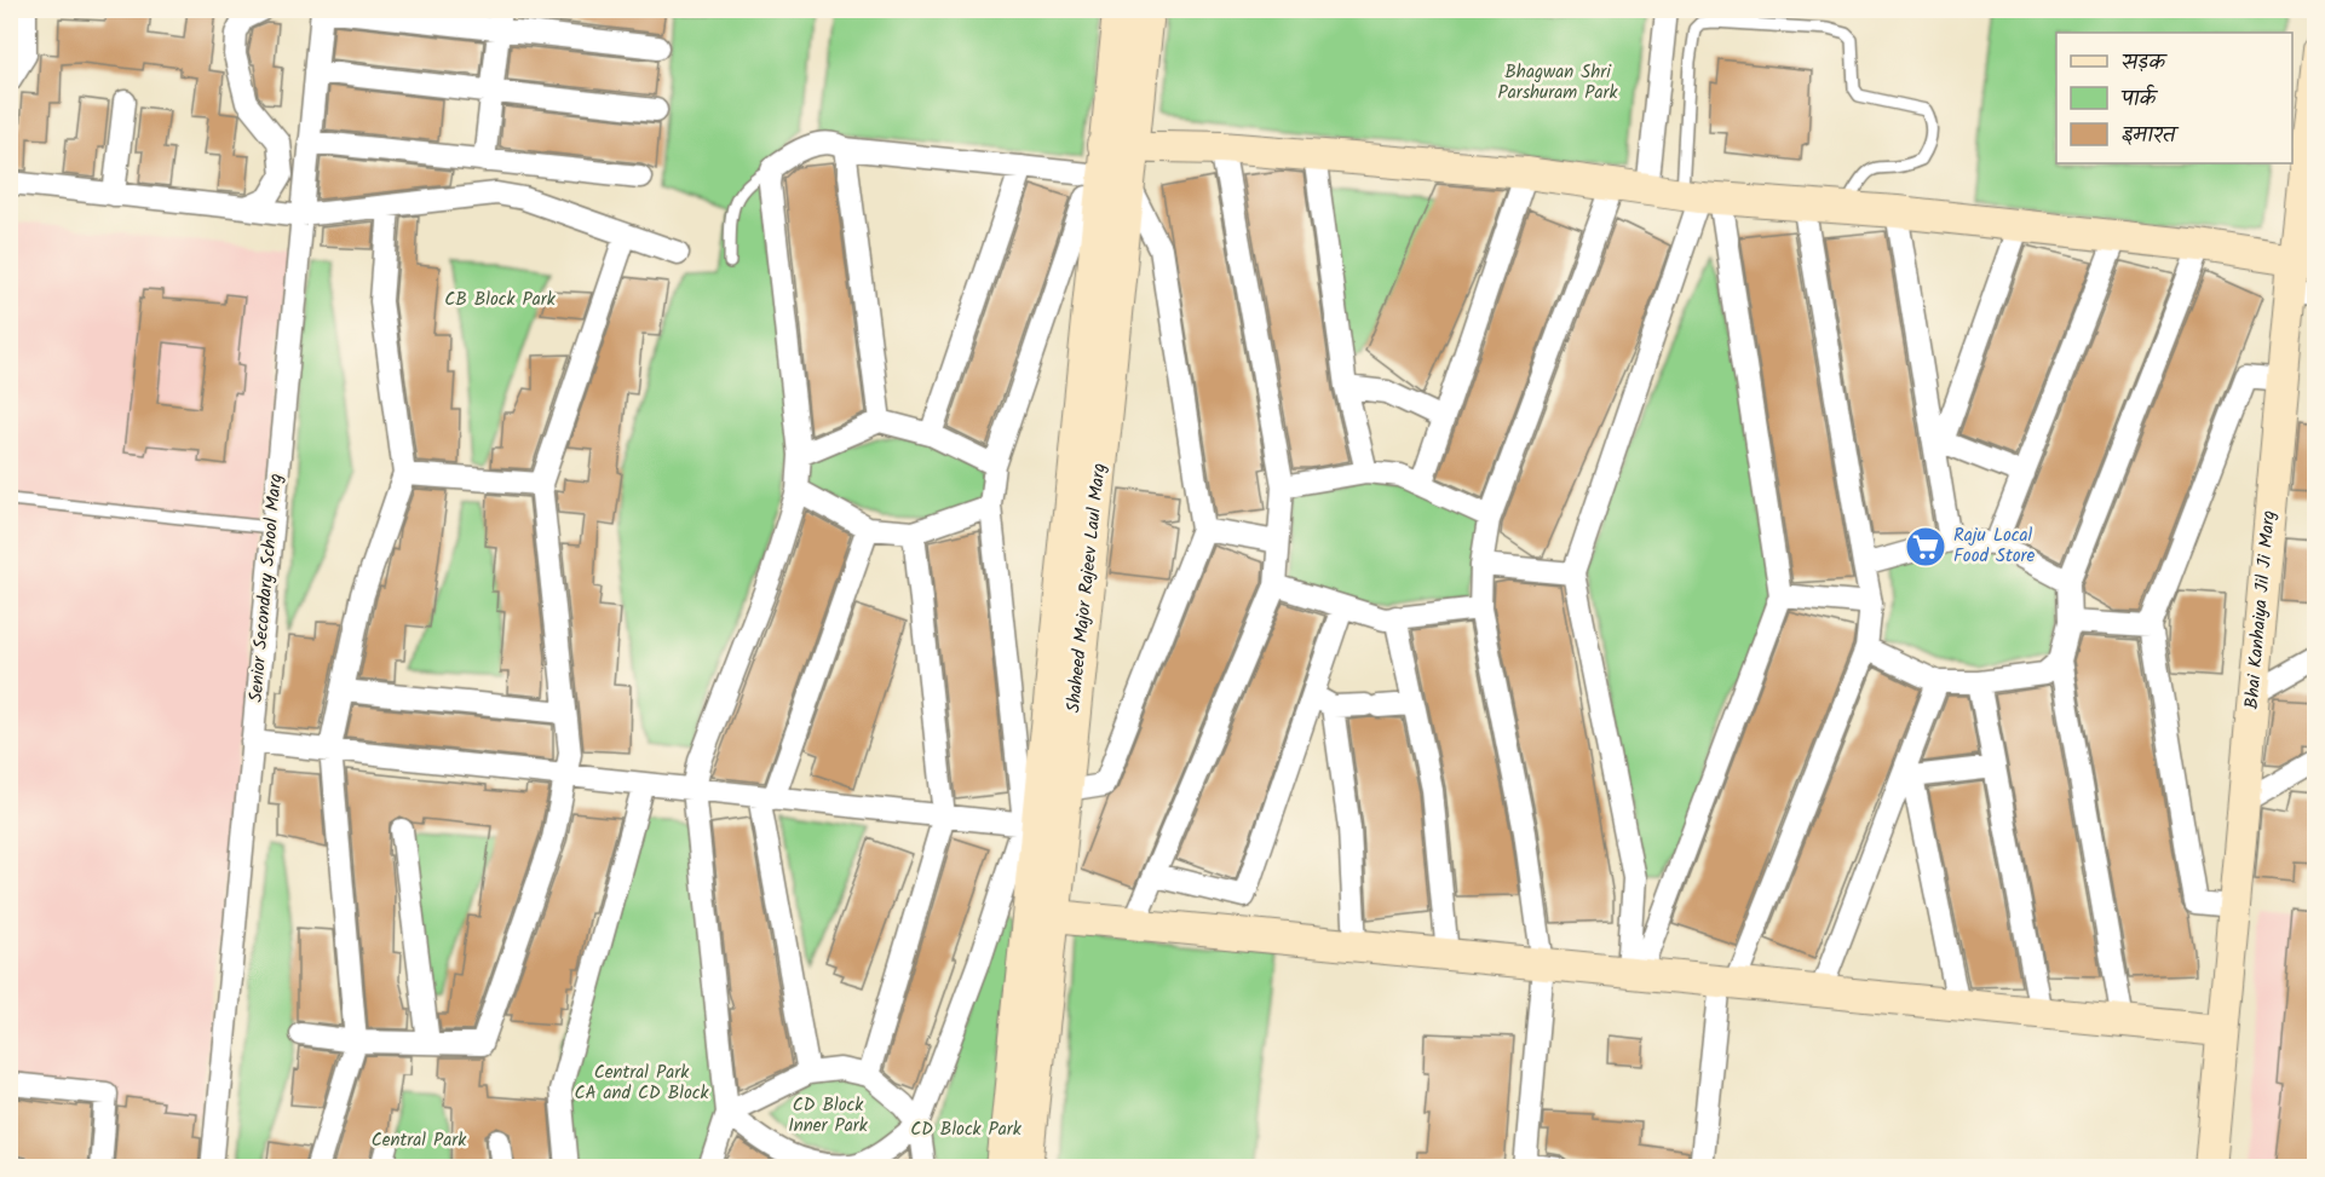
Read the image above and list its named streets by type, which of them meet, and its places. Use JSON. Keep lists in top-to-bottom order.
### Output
{
  "streets": {
    "street": ["Senior Secondary School Marg", "Shaheed Major Rajeev Laul Marg", "Bhai Kanhaiya Jil Ji Marg"]
  },
  "parks": [
    "Bhagwan Shri Parshuram Park",
    "CB Block Park",
    "Central Park CA and CD Block",
    "CD Block Inner Park",
    "CD Block Park",
    "Central Park"
  ],
  "places": {
    "supermarket": ["Raju Local Food Store"]
  },
  "legend": ["सड़क", "पार्क", "इमारत"]
}
